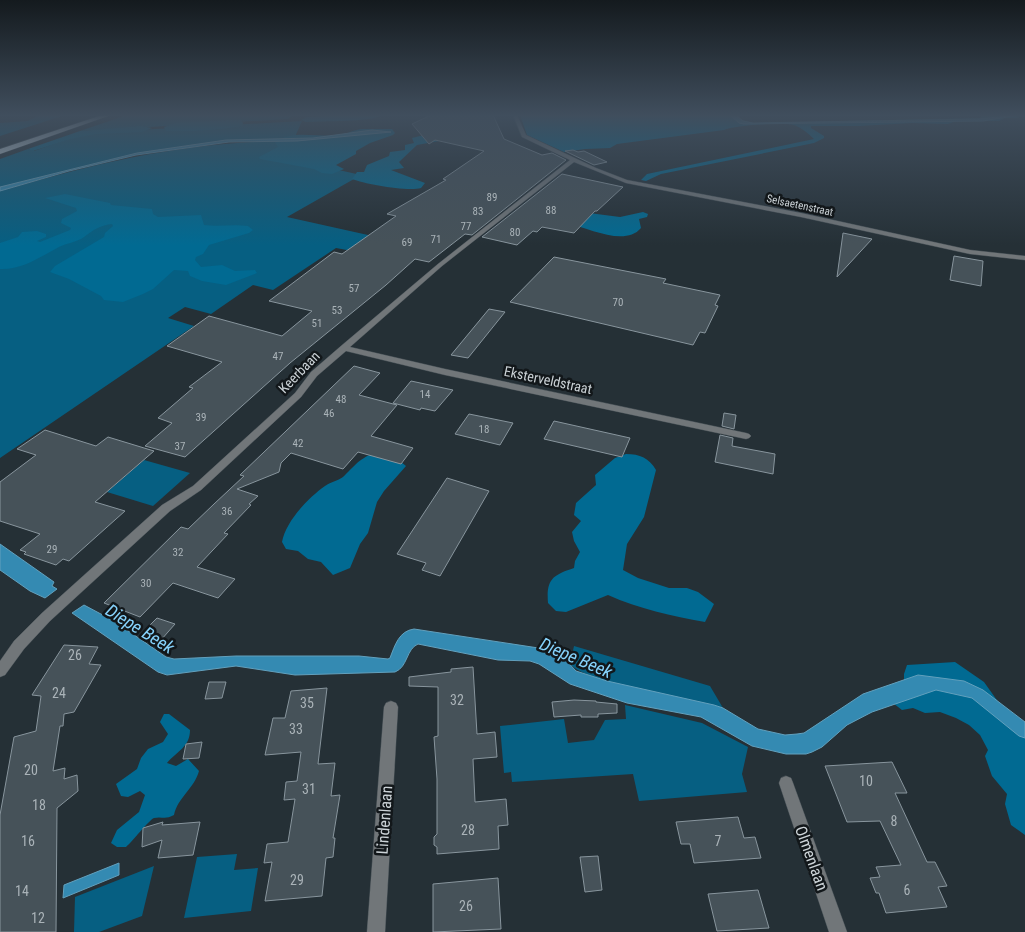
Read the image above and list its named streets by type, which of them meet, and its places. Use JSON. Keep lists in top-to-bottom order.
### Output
{
  "streets": {
    "street": [
      "Selsaetenstraat",
      "Keerbaan",
      "Eksterveldstraat",
      "Lindenlaan",
      "Olmenlaan"
    ]
  },
  "crossings": [
    ["Selsaetenstraat", "Keerbaan"],
    ["Keerbaan", "Eksterveldstraat"]
  ],
  "water": ["Diepe Beek"],
  "house_numbers": [
    "89",
    "88",
    "83",
    "77",
    "80",
    "71",
    "69",
    "57",
    "70",
    "53",
    "51",
    "47",
    "14",
    "48",
    "46",
    "39",
    "18",
    "42",
    "37",
    "36",
    "29",
    "32",
    "30",
    "26",
    "24",
    "32",
    "35",
    "33",
    "20",
    "10",
    "31",
    "18",
    "8",
    "28",
    "16",
    "7",
    "29",
    "6",
    "14",
    "26",
    "12"
  ]
}
